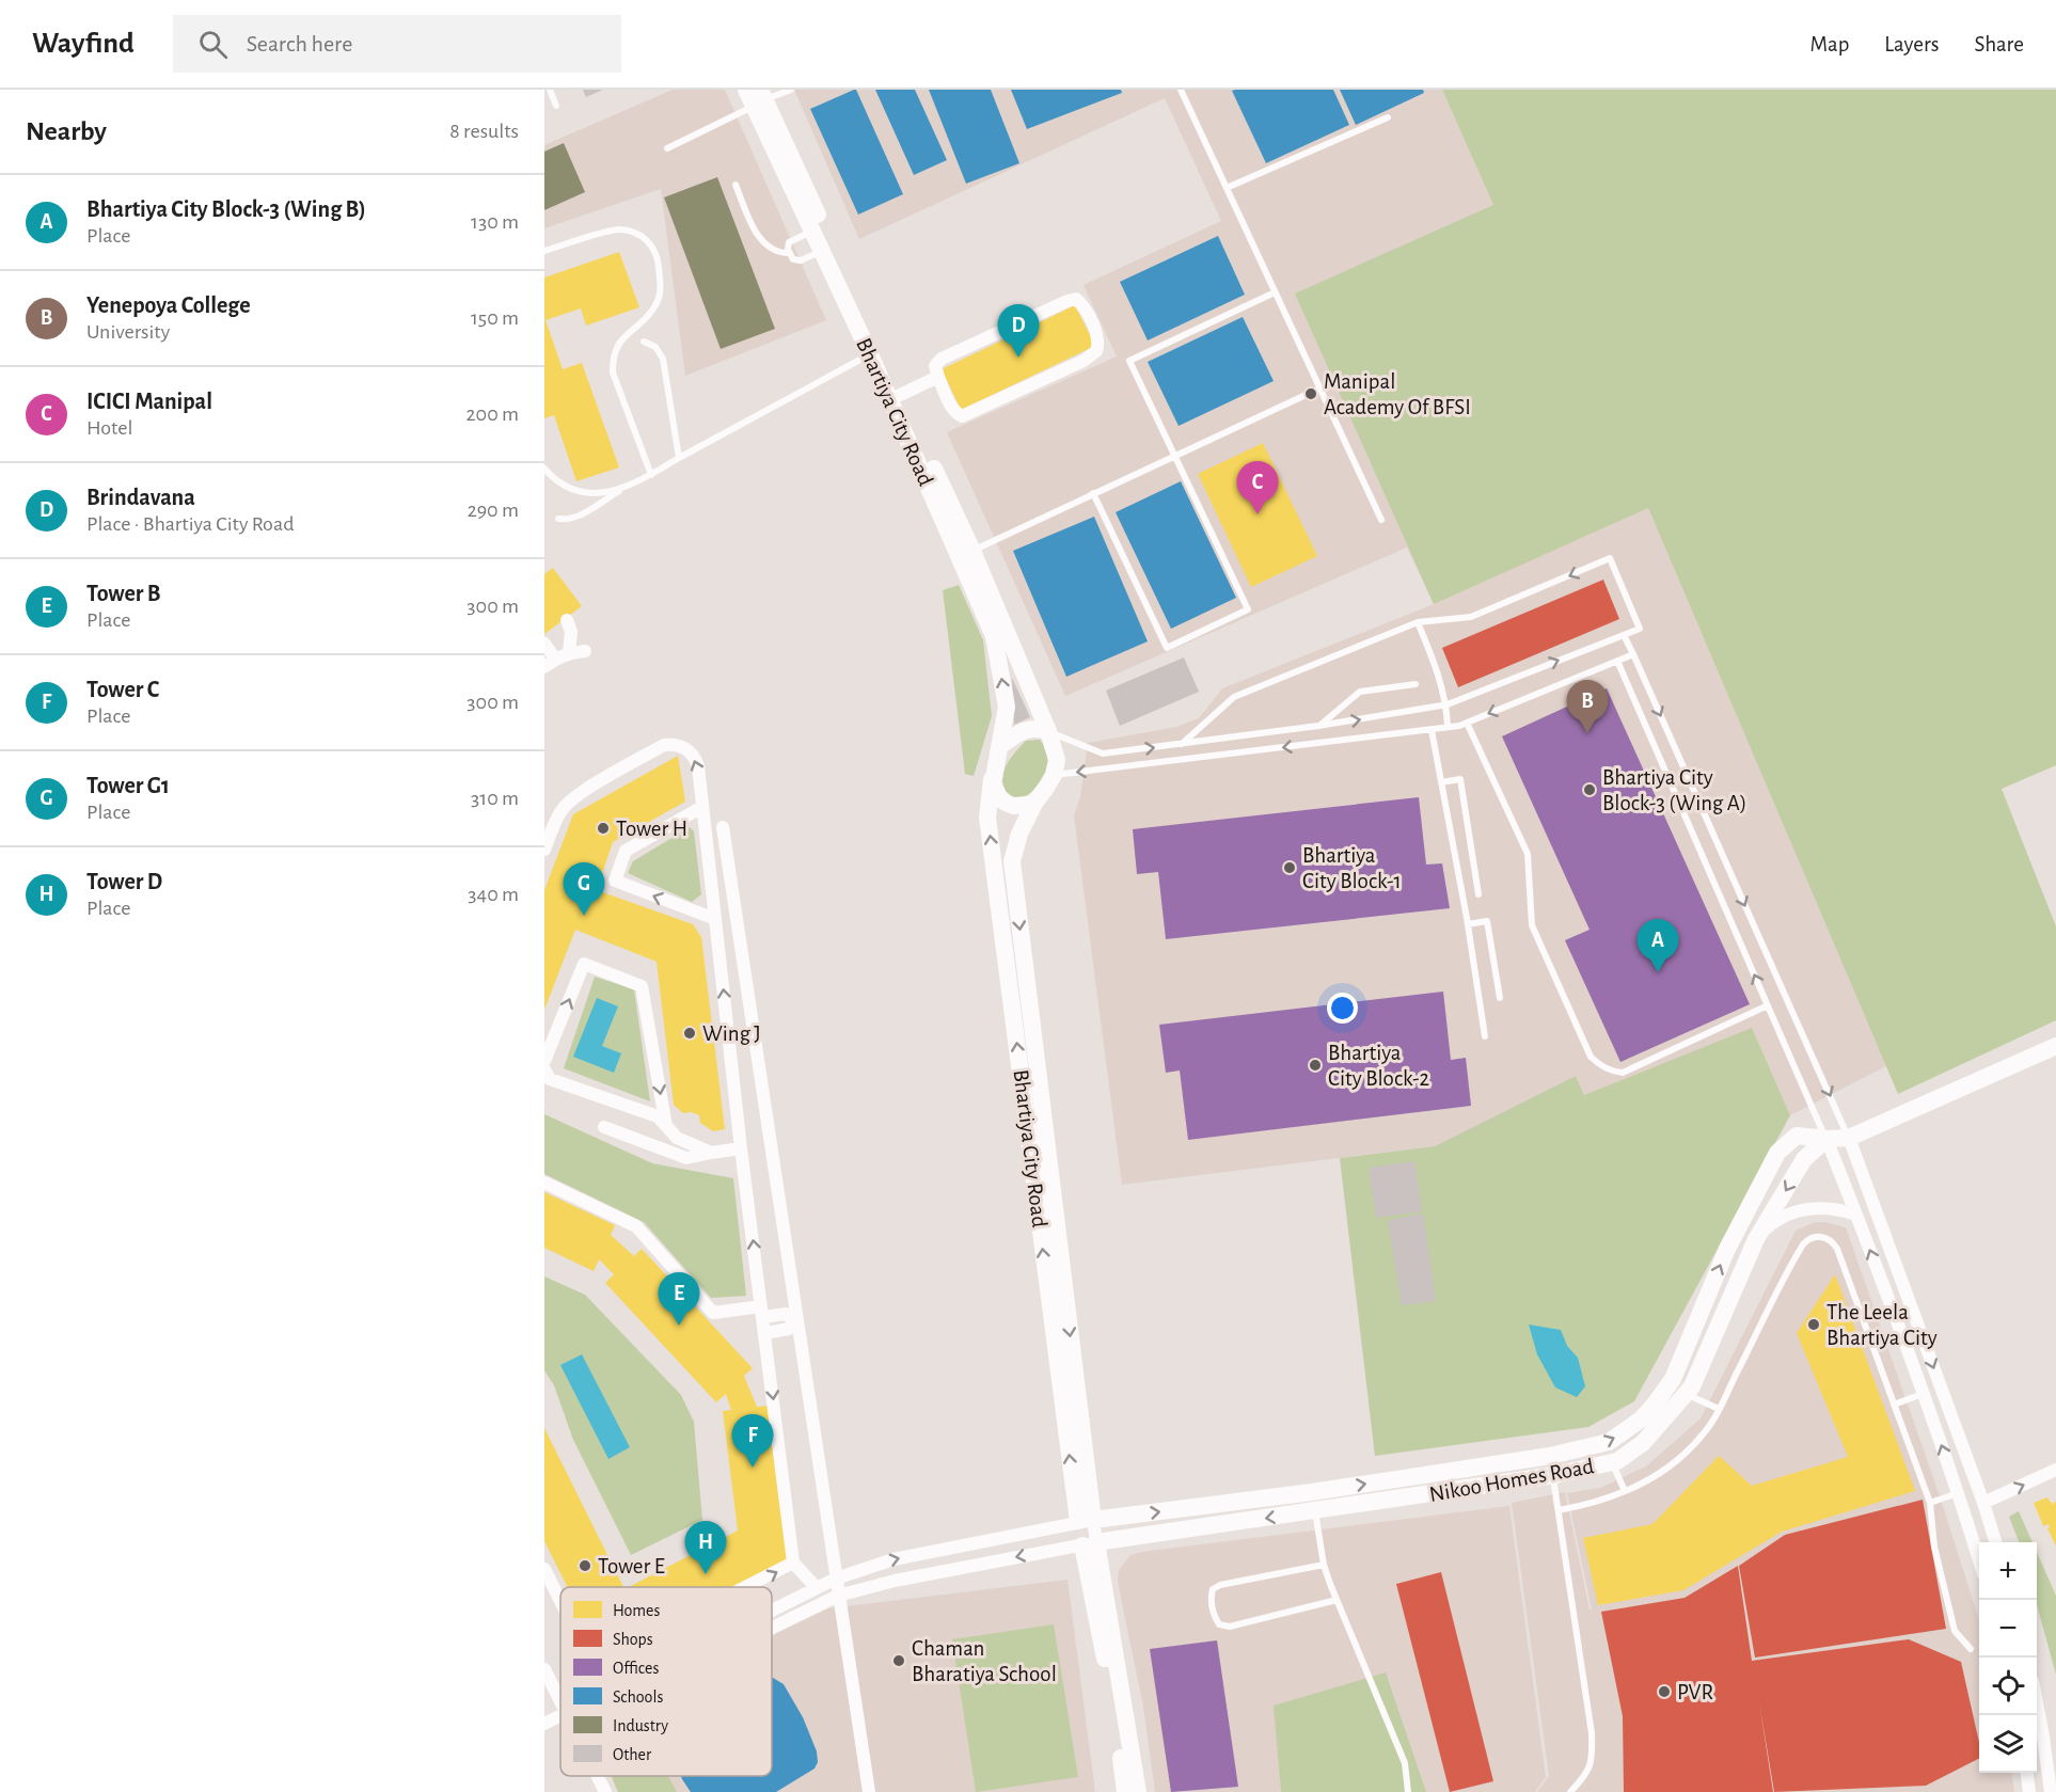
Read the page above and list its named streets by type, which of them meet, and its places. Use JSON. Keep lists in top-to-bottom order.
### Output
{
  "streets": {
    "street": ["Bhartiya City Road", "Nikoo Homes Road"]
  },
  "crossings": [
    ["Bhartiya City Road", "Nikoo Homes Road"]
  ],
  "places": [
    "Manipal Academy Of BFSI",
    "Bhartiya City Block-3 (Wing A)",
    "Tower H",
    "Bhartiya City Block-1",
    "Wing J",
    "Bhartiya City Block-2",
    "The Leela Bhartiya City",
    "Tower E",
    "Chaman Bharatiya School",
    "PVR"
  ],
  "legend": [
    "Homes",
    "Shops",
    "Offices",
    "Schools",
    "Industry",
    "Other"
  ],
  "page": {
    "header": "Wayfind",
    "search": "Search here",
    "nav": ["Map", "Layers", "Share"],
    "heading": ["Nearby", "8 results"],
    "list": [
      {
        "mark": "A",
        "name": "Bhartiya City Block-3 (Wing B)",
        "note": "Place",
        "value": "130 m"
      },
      {
        "mark": "B",
        "name": "Yenepoya College",
        "note": "University",
        "value": "150 m"
      },
      {
        "mark": "C",
        "name": "ICICI Manipal",
        "note": "Hotel",
        "value": "200 m"
      },
      {
        "mark": "D",
        "name": "Brindavana",
        "note": "Place · Bhartiya City Road",
        "value": "290 m"
      },
      {
        "mark": "E",
        "name": "Tower B",
        "note": "Place",
        "value": "300 m"
      },
      {
        "mark": "F",
        "name": "Tower C",
        "note": "Place",
        "value": "300 m"
      },
      {
        "mark": "G",
        "name": "Tower G1",
        "note": "Place",
        "value": "310 m"
      },
      {
        "mark": "H",
        "name": "Tower D",
        "note": "Place",
        "value": "340 m"
      }
    ],
    "pins": [
      "D",
      "C",
      "B",
      "G",
      "A",
      "E",
      "F",
      "H"
    ],
    "map_buttons": ["+", "−"]
  }
}
